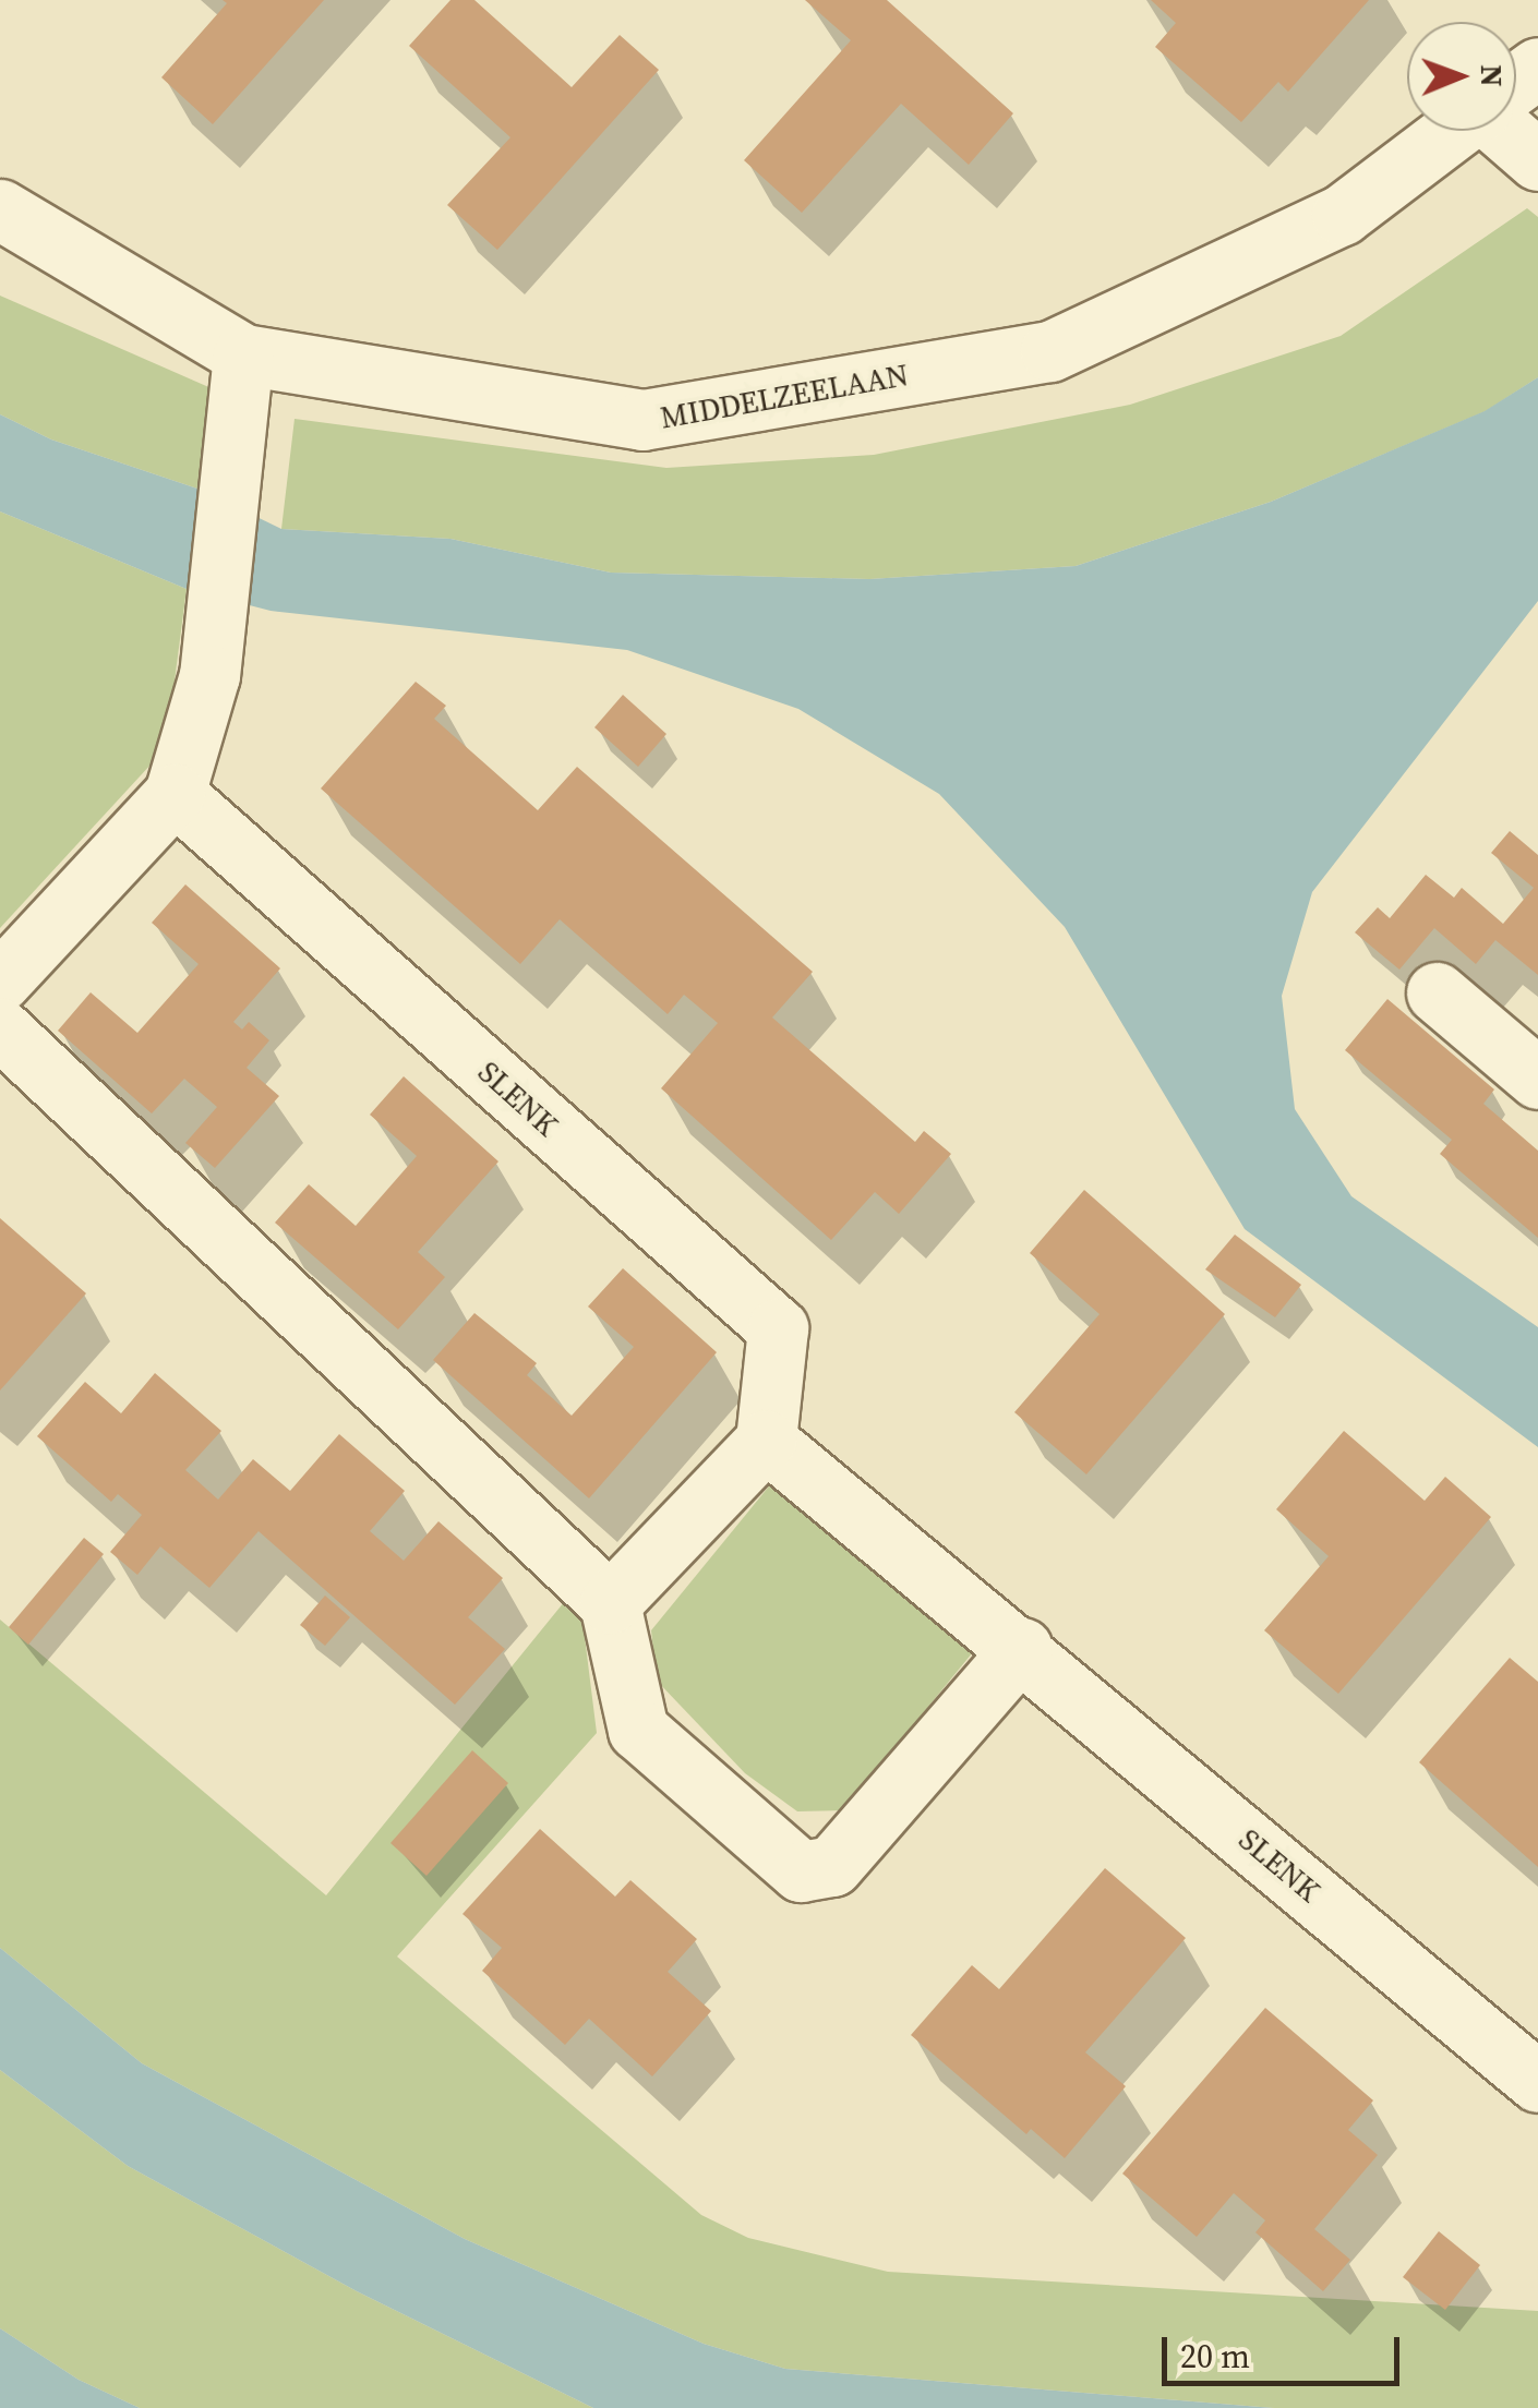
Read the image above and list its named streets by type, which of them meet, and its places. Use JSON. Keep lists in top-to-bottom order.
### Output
{
  "streets": {
    "street": ["MIDDELZEELAAN", "SLENK"]
  },
  "scale_bar": "20 m",
  "north": "right"
}
